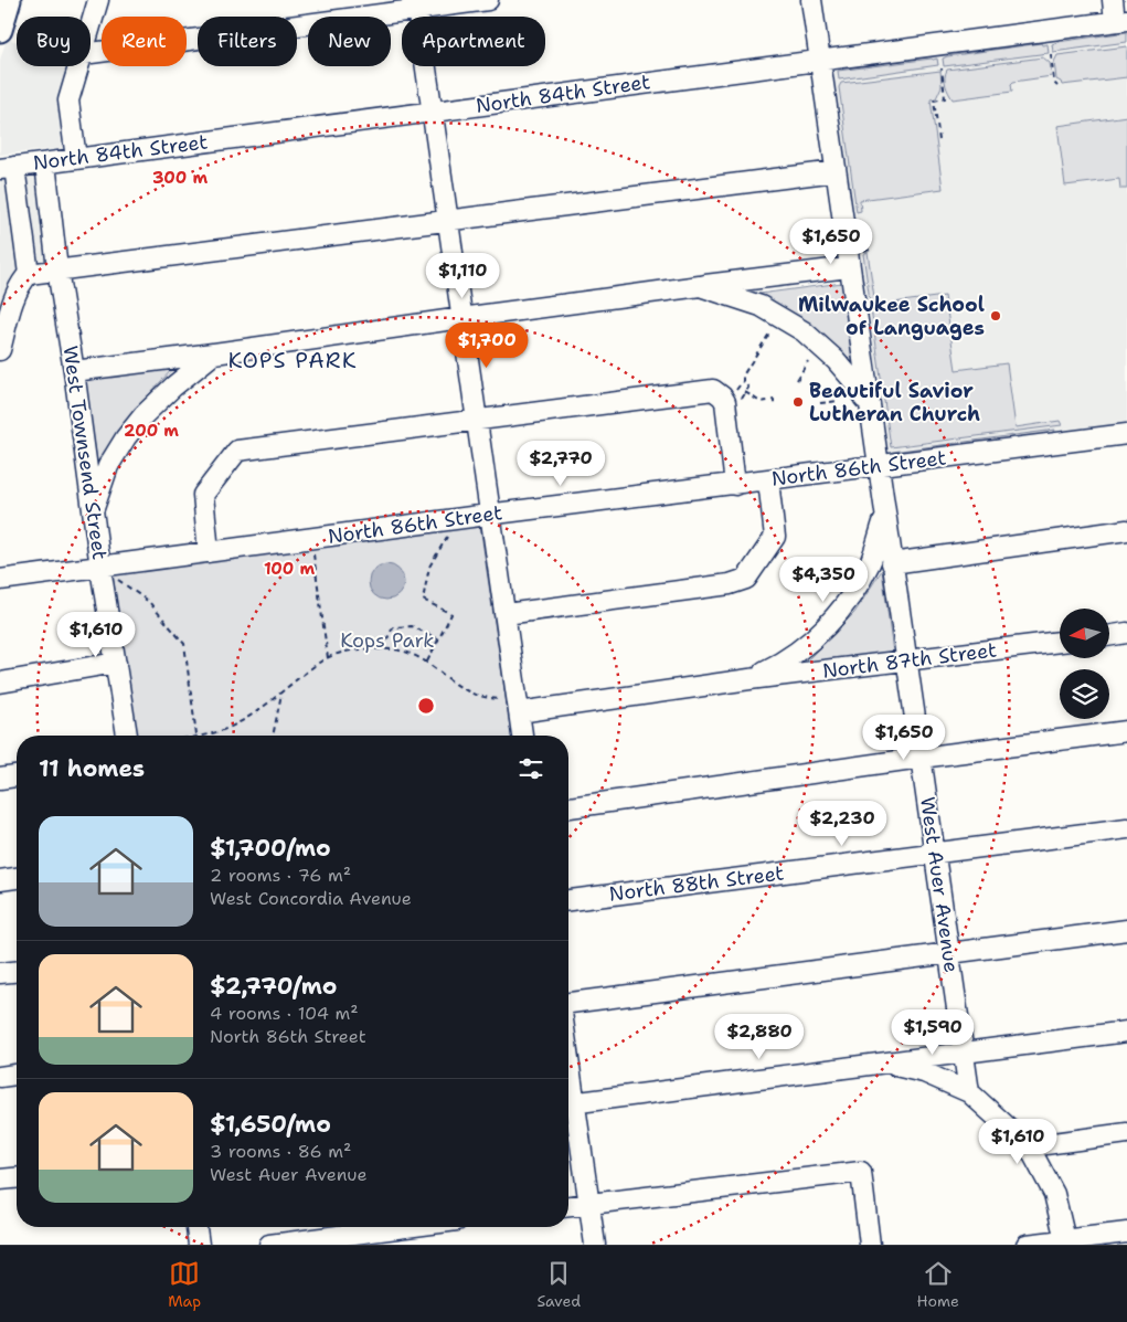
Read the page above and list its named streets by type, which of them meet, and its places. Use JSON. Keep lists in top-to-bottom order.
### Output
{
  "streets": {
    "street": [
      "North 84th Street",
      "West Townsend Street",
      "North 86th Street",
      "North 87th Street",
      "North 88th Street",
      "West Auer Avenue"
    ]
  },
  "crossings": [
    ["North 84th Street", "West Townsend Street"],
    ["North 84th Street", "West Auer Avenue"],
    ["West Townsend Street", "North 86th Street"],
    ["North 86th Street", "West Auer Avenue"],
    ["North 87th Street", "West Auer Avenue"],
    ["North 88th Street", "West Auer Avenue"]
  ],
  "districts": ["KOPS PARK"],
  "parks": ["Kops Park"],
  "places": ["Milwaukee School of Languages", "Beautiful Savior Lutheran Church"],
  "north": "left",
  "page": {
    "chip": [
      "Buy",
      "Rent",
      "Filters",
      "New",
      "Apartment"
    ],
    "price": [
      "$1,650",
      "$1,110",
      "$1,700",
      "$2,770",
      "$4,350",
      "$1,610",
      "$1,650",
      "$2,230",
      "$1,590",
      "$2,880",
      "$1,610"
    ],
    "heading": "11 homes",
    "list": [
      {
        "name": "$1,700/mo",
        "note": "2 rooms · 76 m² · West Concordia Avenue"
      },
      {
        "name": "$2,770/mo",
        "note": "4 rooms · 104 m² · North 86th Street"
      },
      {
        "name": "$1,650/mo",
        "note": "3 rooms · 86 m² · West Auer Avenue"
      }
    ],
    "tabs": ["Map", "Saved", "Home"]
  },
  "rings": ["300 m", "200 m", "100 m"]
}
